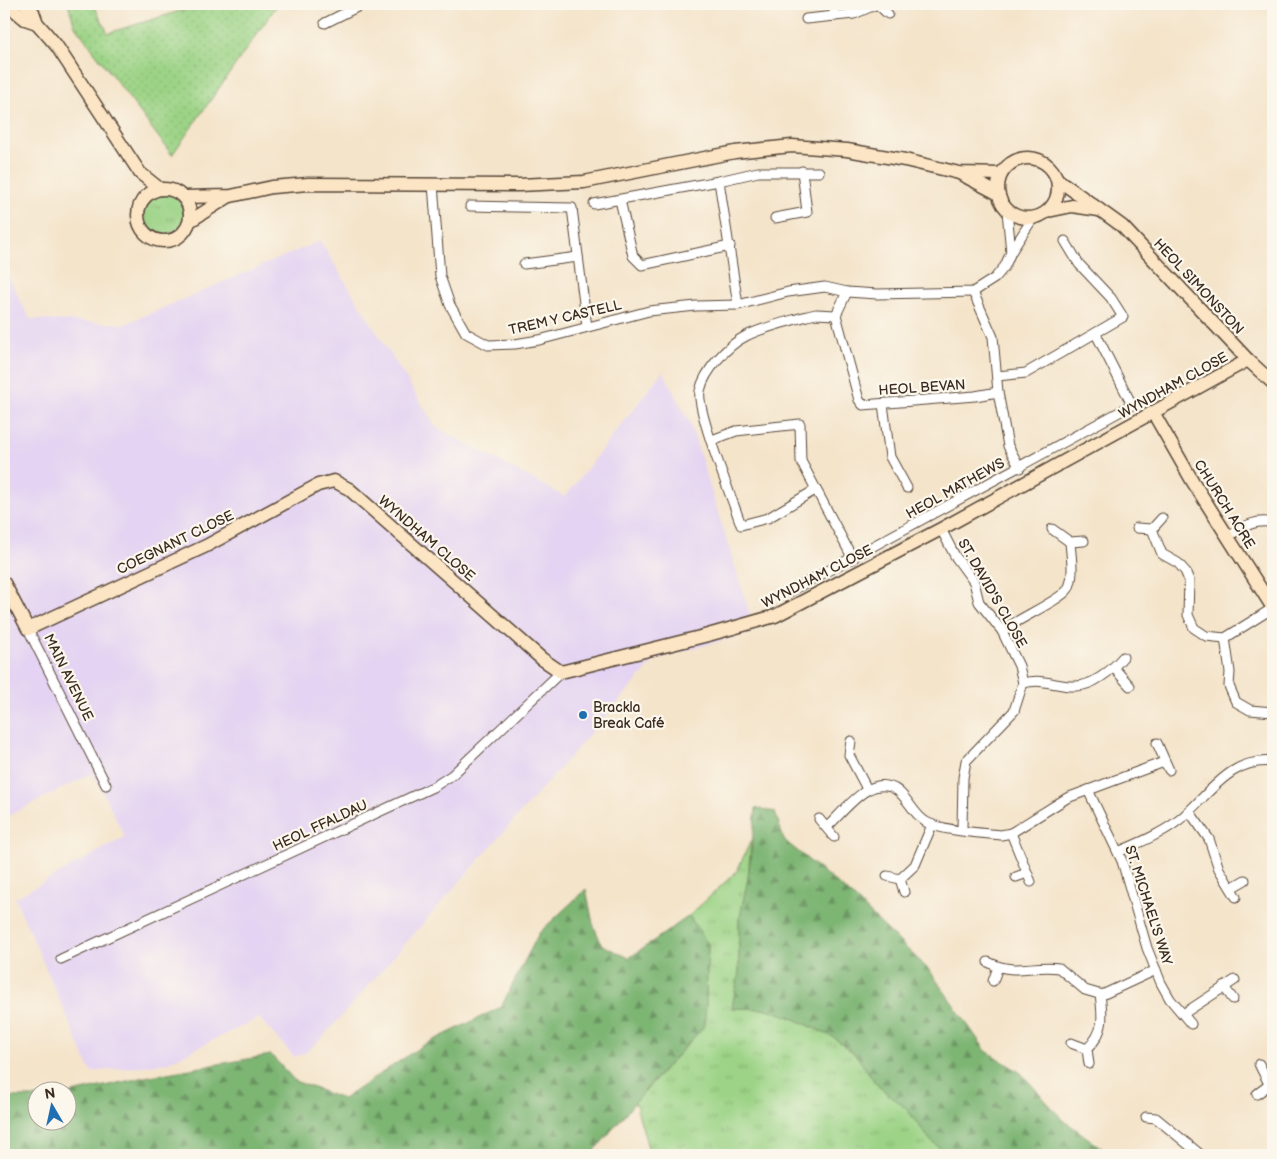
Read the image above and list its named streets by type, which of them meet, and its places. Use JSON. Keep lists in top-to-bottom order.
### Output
{
  "streets": {
    "street": [
      "HEOL SIMONSTON",
      "TREM Y CASTELL",
      "WYNDHAM CLOSE",
      "HEOL BEVAN",
      "HEOL MATHEWS",
      "CHURCH ACRE",
      "COEGNANT CLOSE",
      "ST. DAVID'S CLOSE",
      "MAIN AVENUE",
      "HEOL FFALDAU",
      "ST. MICHAEL'S WAY"
    ]
  },
  "crossings": [
    ["HEOL SIMONSTON", "WYNDHAM CLOSE"],
    ["WYNDHAM CLOSE", "CHURCH ACRE"],
    ["WYNDHAM CLOSE", "COEGNANT CLOSE"],
    ["WYNDHAM CLOSE", "ST. DAVID'S CLOSE"],
    ["WYNDHAM CLOSE", "HEOL FFALDAU"],
    ["COEGNANT CLOSE", "MAIN AVENUE"]
  ],
  "places": ["Brackla Break Café"],
  "north": "top"
}
